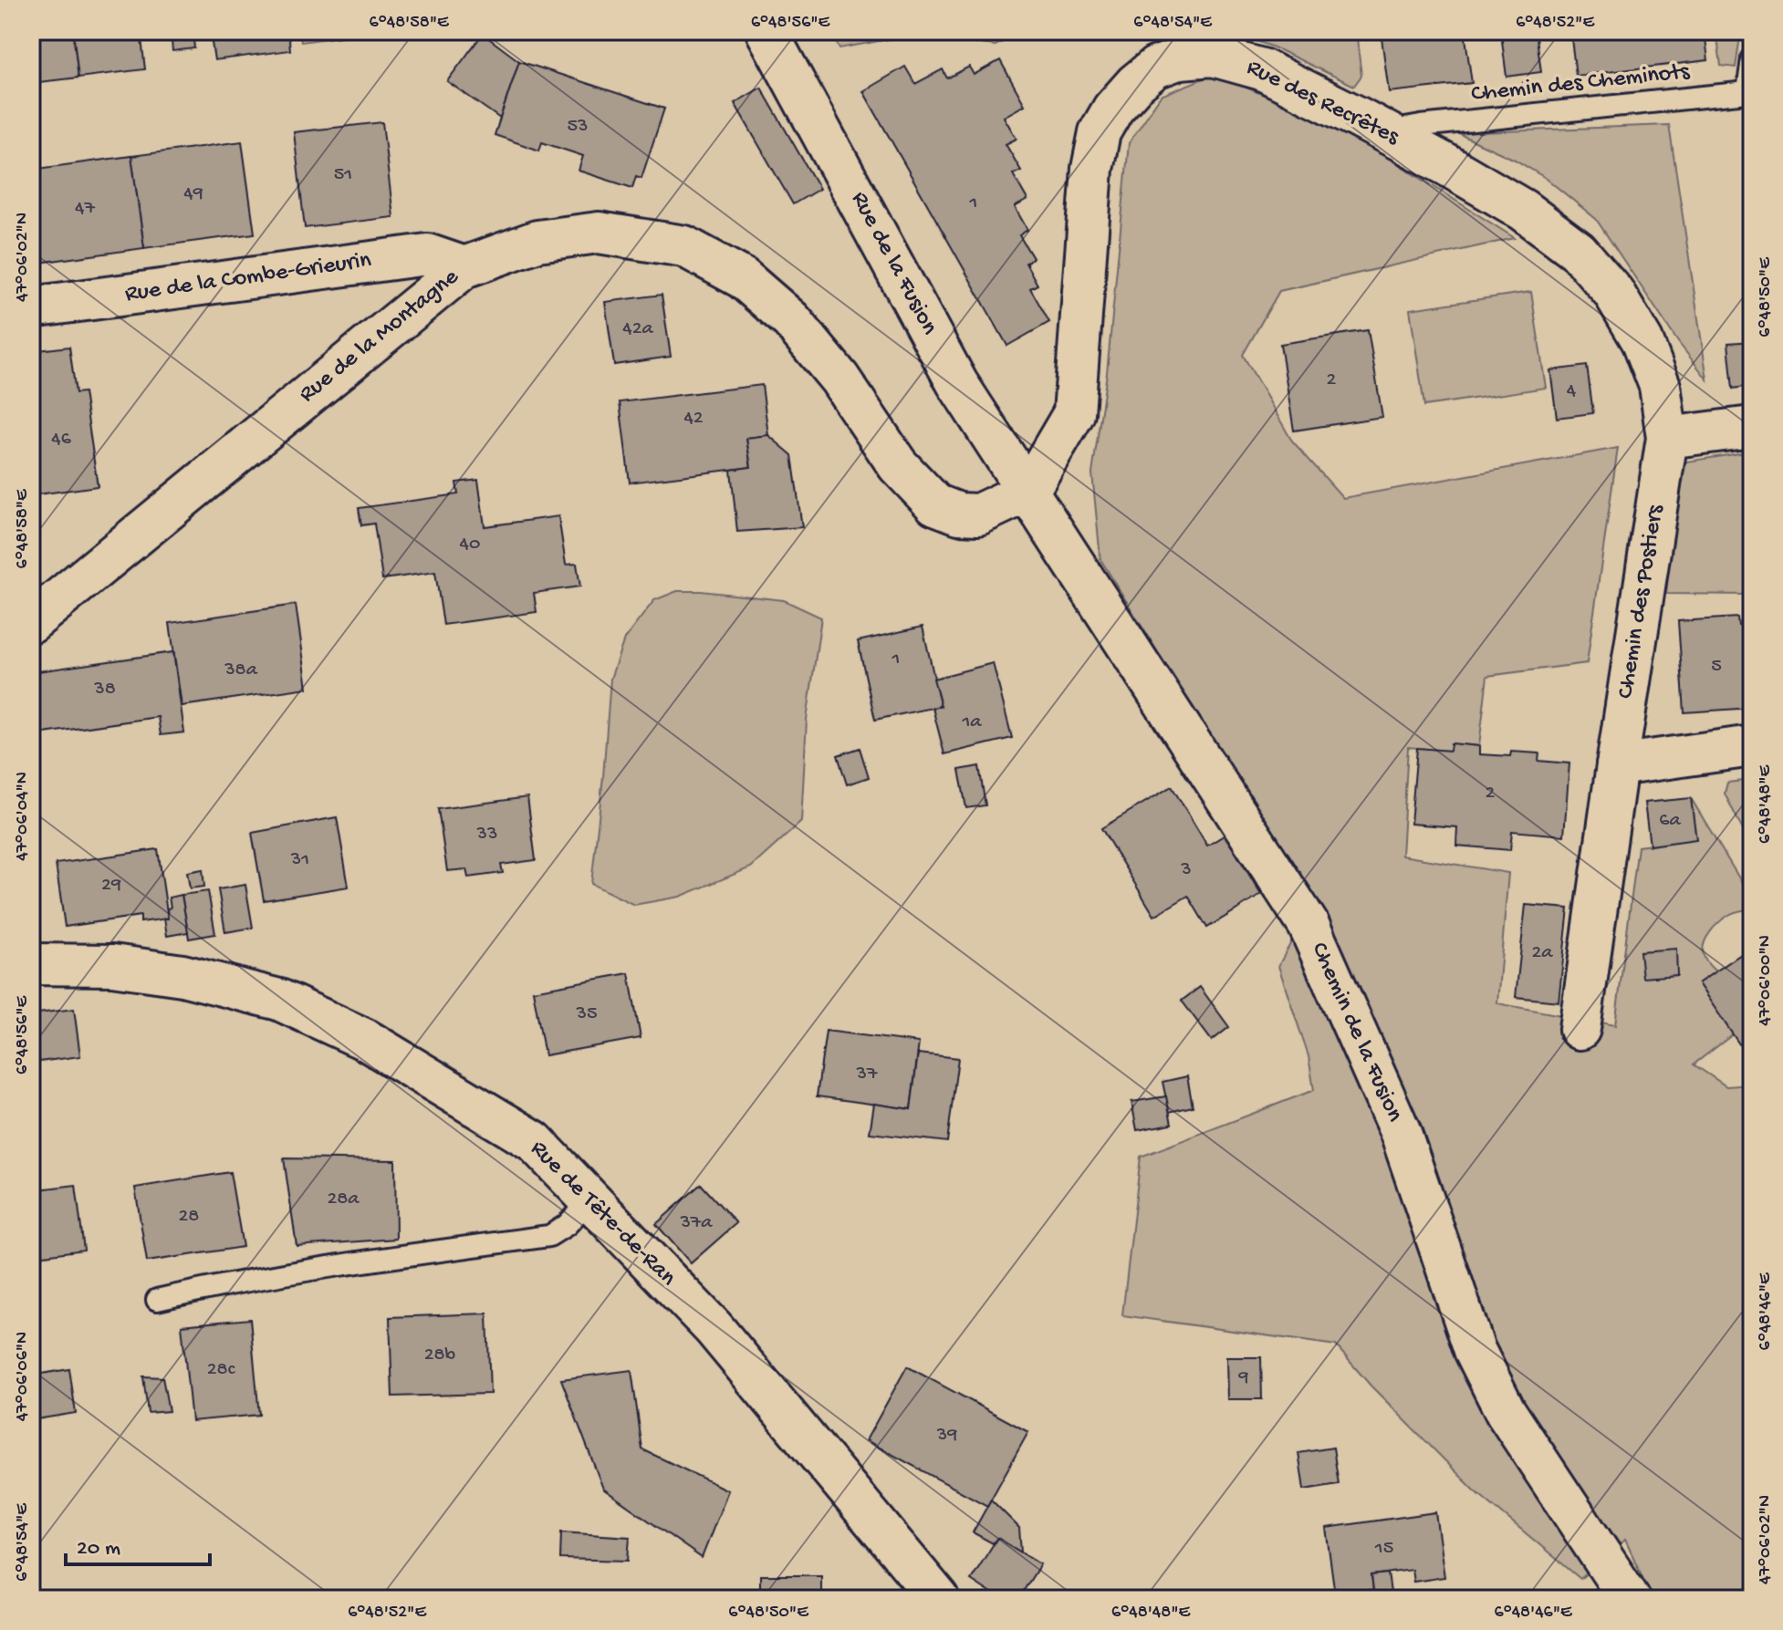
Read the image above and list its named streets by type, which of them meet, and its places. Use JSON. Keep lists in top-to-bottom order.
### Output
{
  "streets": {
    "street": [
      "Rue des Recrêtes",
      "Rue de la Fusion",
      "Rue de la Combe-Grieurin",
      "Rue de la Montagne",
      "Chemin des Postiers",
      "Chemin de la Fusion",
      "Rue de Tête-de-Ran"
    ],
    "lane": ["Chemin des Cheminots"]
  },
  "crossings": [
    ["Chemin des Cheminots", "Rue des Recrêtes"],
    ["Rue des Recrêtes", "Rue de la Fusion"],
    ["Rue des Recrêtes", "Rue de la Montagne"],
    ["Rue des Recrêtes", "Chemin des Postiers"],
    ["Rue des Recrêtes", "Chemin de la Fusion"],
    ["Rue de la Fusion", "Rue de la Montagne"],
    ["Rue de la Fusion", "Chemin de la Fusion"],
    ["Rue de la Combe-Grieurin", "Rue de la Montagne"],
    ["Rue de la Montagne", "Chemin de la Fusion"]
  ],
  "house_numbers": [
    "53",
    "51",
    "49",
    "1",
    "47",
    "42a",
    "2",
    "4",
    "42",
    "46",
    "40",
    "1",
    "5",
    "38a",
    "38",
    "1a",
    "2",
    "6a",
    "33",
    "31",
    "3",
    "29",
    "2a",
    "35",
    "37",
    "28a",
    "28",
    "37a",
    "28b",
    "28c",
    "9",
    "39",
    "15"
  ],
  "scale_bar": "20 m",
  "coordinates": [
    "6°48'58\"E",
    "6°48'56\"E",
    "6°48'54\"E",
    "6°48'52\"E",
    "47°06'02\"N",
    "6°48'50\"E",
    "6°48'48\"E",
    "47°06'04\"N",
    "47°06'00\"N",
    "6°48'46\"E",
    "47°06'06\"N"
  ]
}
